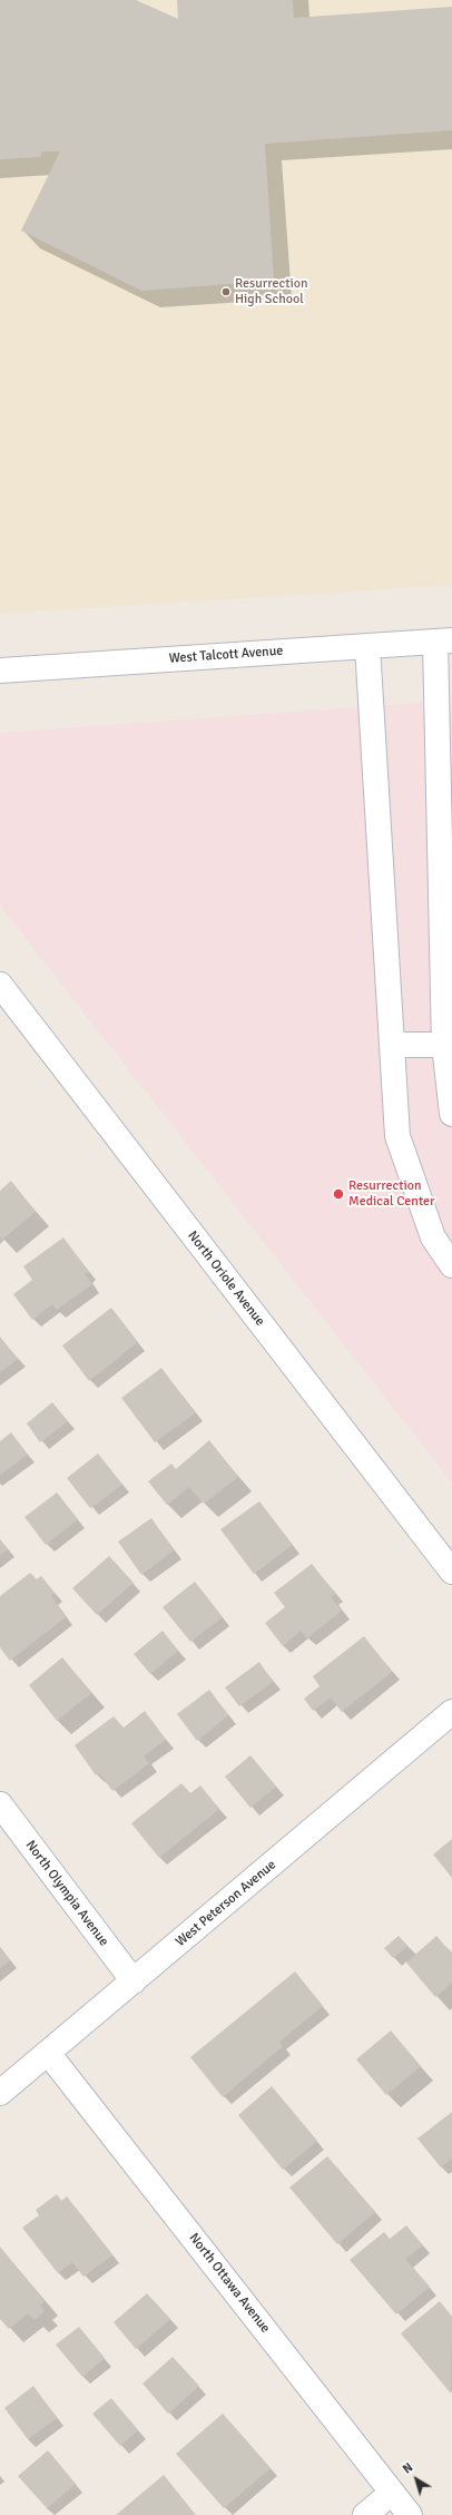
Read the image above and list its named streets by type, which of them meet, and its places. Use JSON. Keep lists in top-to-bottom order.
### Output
{
  "streets": {
    "street": [
      "West Talcott Avenue",
      "North Oriole Avenue",
      "North Olympia Avenue",
      "West Peterson Avenue",
      "North Ottawa Avenue"
    ]
  },
  "crossings": [
    ["North Olympia Avenue", "West Peterson Avenue"],
    ["West Peterson Avenue", "North Ottawa Avenue"]
  ],
  "places": ["Resurrection High School", "Resurrection Medical Center"],
  "north": "top left"
}
